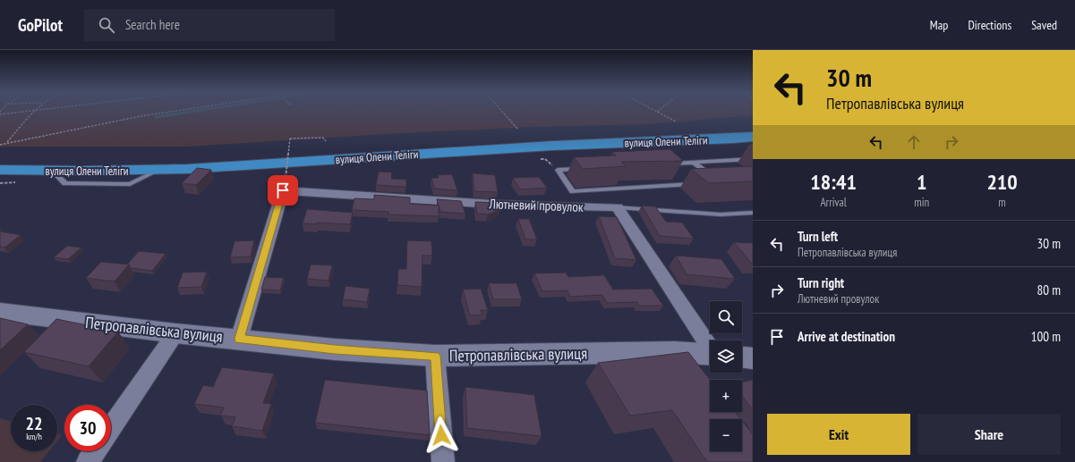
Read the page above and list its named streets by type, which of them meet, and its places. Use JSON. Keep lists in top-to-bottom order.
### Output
{
  "streets": {
    "main road": ["вулиця Олени Теліги"],
    "street": ["Лютневий провулок", "Петропавлівська вулиця"]
  },
  "crossings": [
    ["Лютневий провулок", "Петропавлівська вулиця"]
  ],
  "page": {
    "header": "GoPilot",
    "search": "Search here",
    "nav": ["Map", "Directions", "Saved"],
    "turn": ["30 m", "Петропавлівська вулиця"],
    "eta": [
      "18:41",
      "Arrival",
      "1",
      "min",
      "210",
      "m"
    ],
    "list": [
      {
        "name": "Turn left",
        "note": "Петропавлівська вулиця",
        "value": "30 m"
      },
      {
        "name": "Turn right",
        "note": "Лютневий провулок",
        "value": "80 m"
      },
      {
        "name": "Arrive at destination",
        "value": "100 m"
      }
    ],
    "map_buttons": ["+", "−"],
    "speed": "22 km/h",
    "limit": "30",
    "buttons": ["Exit", "Share"]
  }
}
